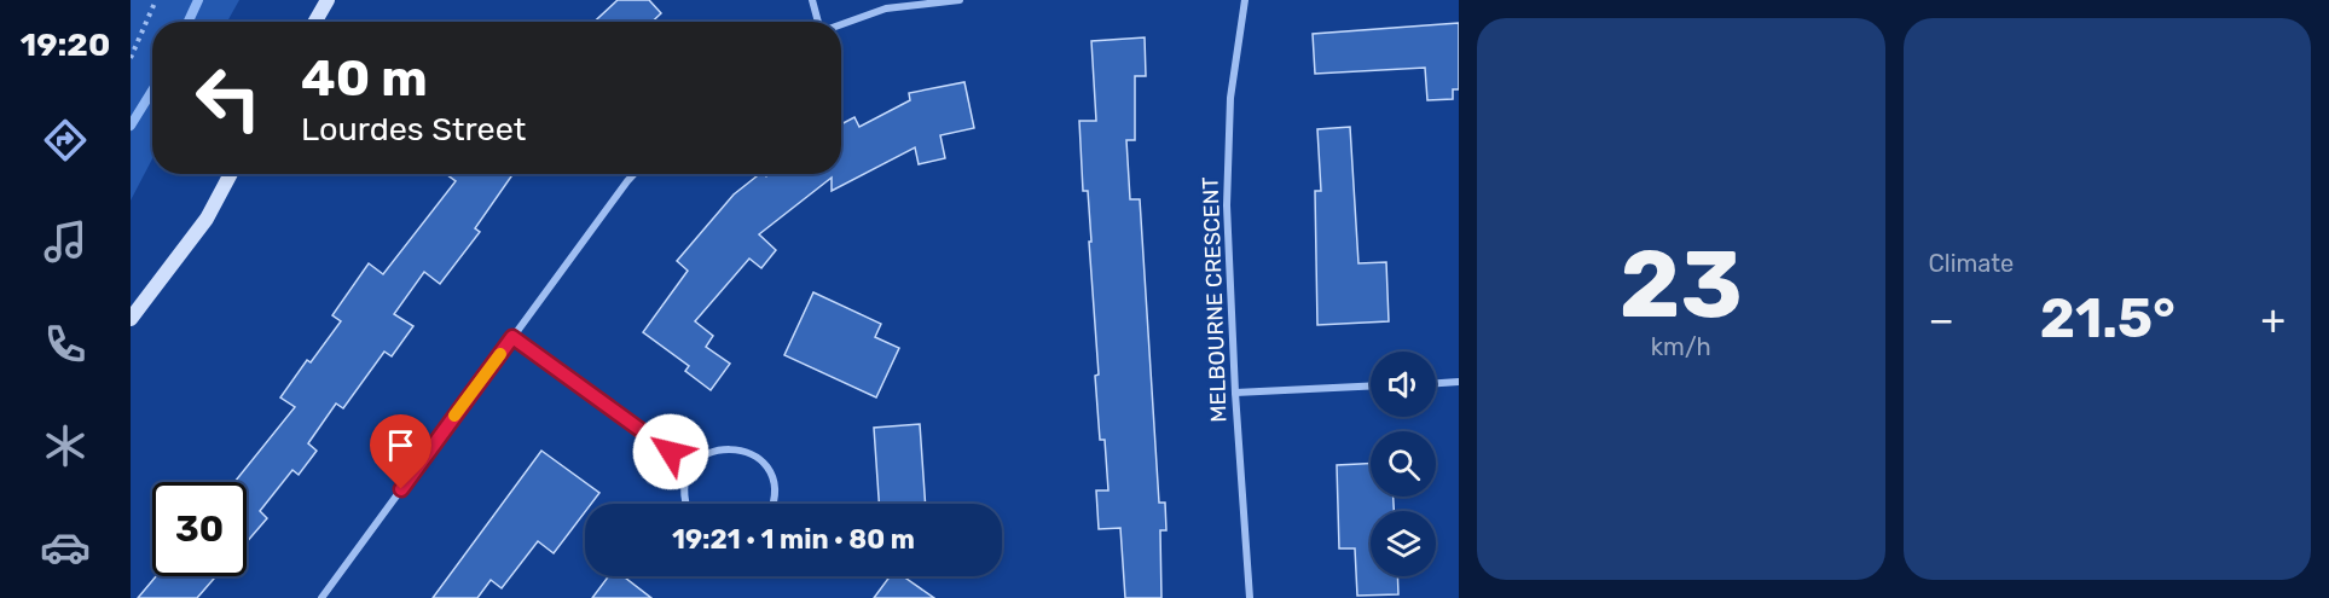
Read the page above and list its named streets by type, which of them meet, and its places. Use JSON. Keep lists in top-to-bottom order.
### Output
{
  "streets": {
    "street": ["MELBOURNE CRESCENT"]
  },
  "page": {
    "tabs": "19:20",
    "tile": [
      ["23", "km/h"],
      "Climate"
    ],
    "turn": ["40 m", "Lourdes Street"],
    "heat": ["−", "21.5°", "+"],
    "limit": "30",
    "trip": "19:21 · 1 min · 80 m"
  }
}
